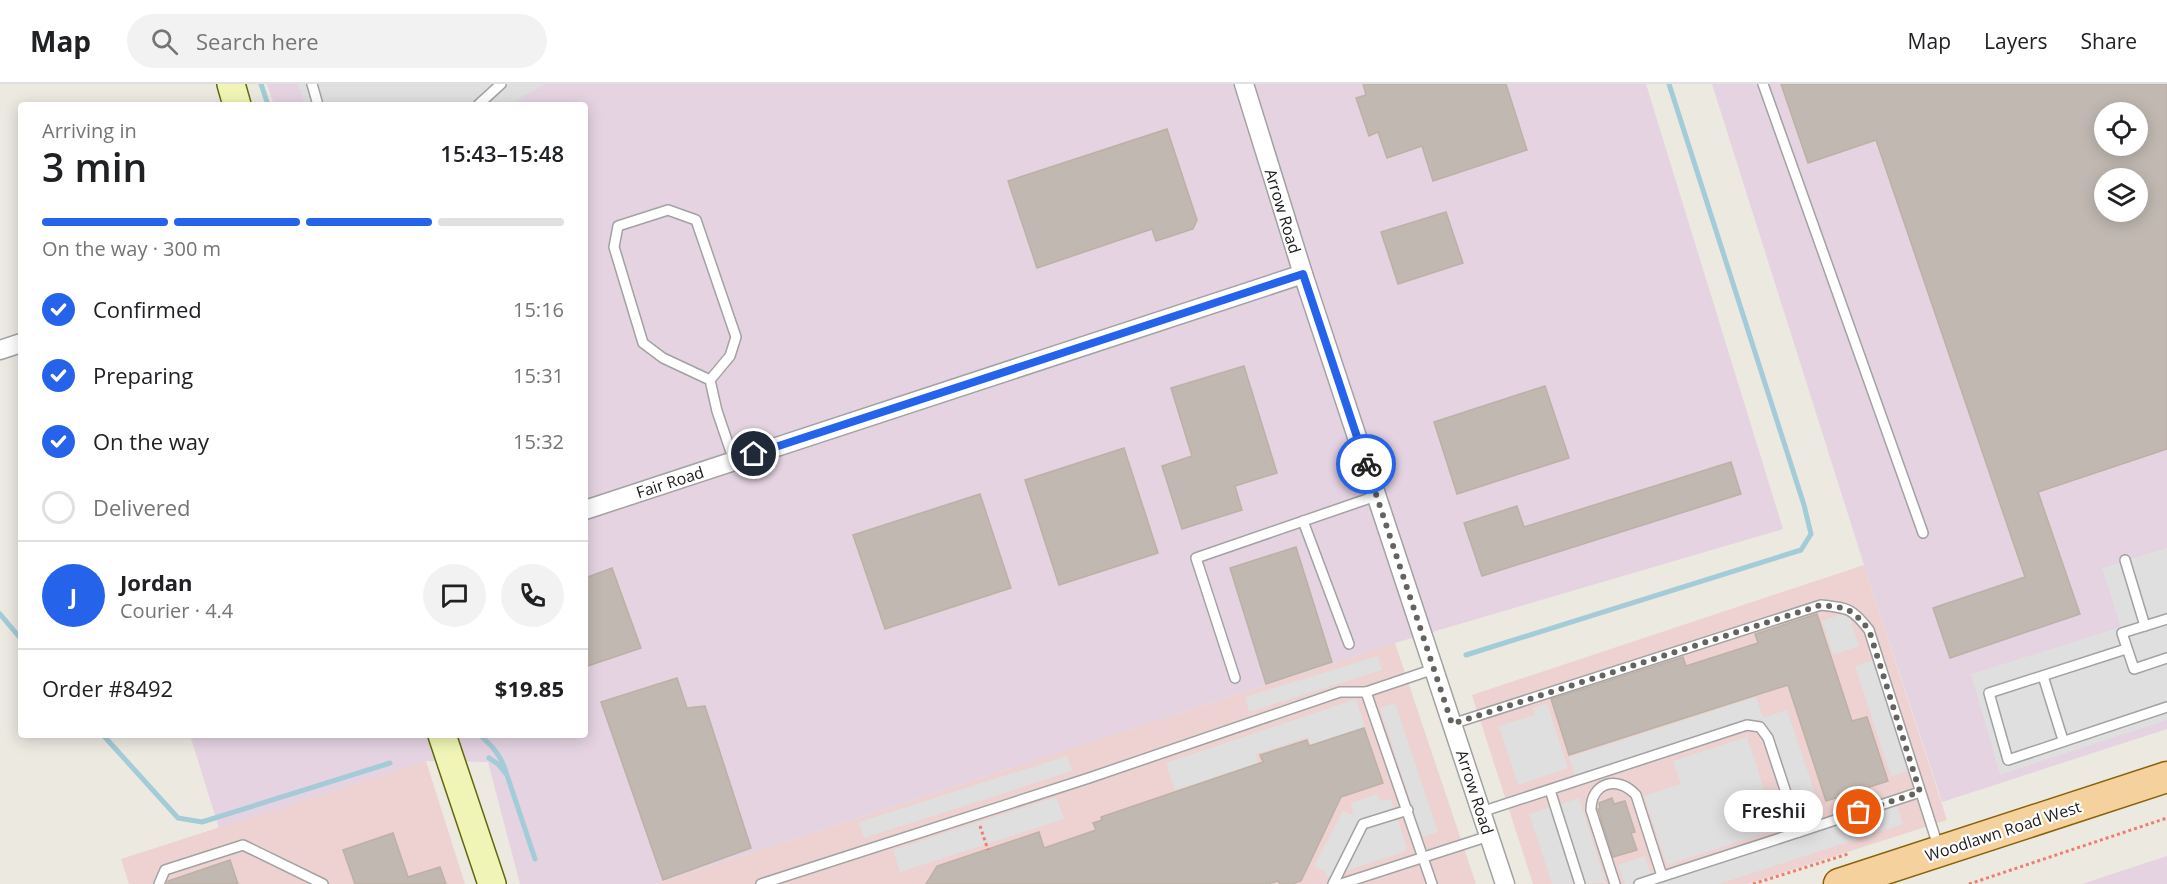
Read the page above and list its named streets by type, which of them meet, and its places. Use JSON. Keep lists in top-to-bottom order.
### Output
{
  "streets": {
    "main road": ["Woodlawn Road West"],
    "street": ["Arrow Road", "Fair Road"]
  },
  "crossings": [
    ["Arrow Road", "Fair Road"]
  ],
  "places": ["Freshii"],
  "page": {
    "header": "Map",
    "search": "Search here",
    "nav": ["Map", "Layers", "Share"],
    "heading": ["3 min", "Arriving in", "15:43–15:48"],
    "panel": [
      "Jordan",
      "Courier · 4.4",
      "Order #8492",
      "$19.85"
    ],
    "bar": "On the way · 300 m",
    "list": [
      ["Confirmed", "15:16"],
      ["Preparing", "15:31"],
      ["On the way", "15:32"],
      "Delivered"
    ],
    "round": "J",
    "bubble": "Freshii"
  }
}
